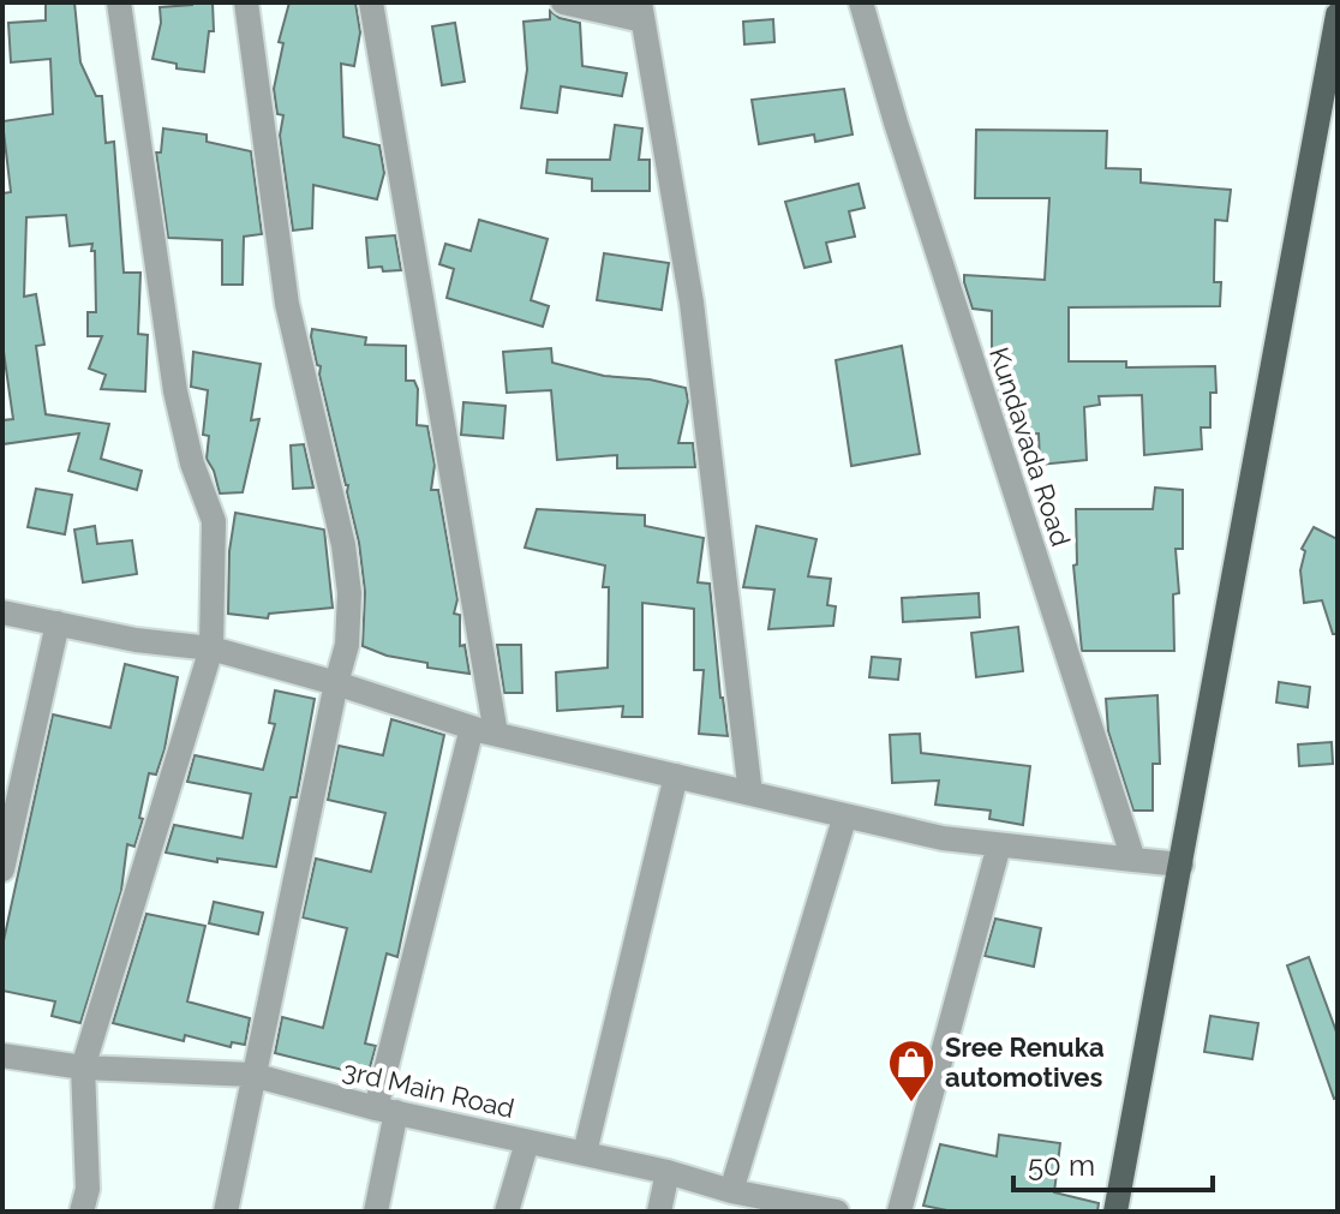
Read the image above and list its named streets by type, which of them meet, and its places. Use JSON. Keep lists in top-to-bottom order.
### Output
{
  "streets": {
    "street": ["Kundavada Road", "3rd Main Road"]
  },
  "places": {
    "shop": ["Sree Renuka automotives"]
  },
  "scale_bar": "50 m"
}
